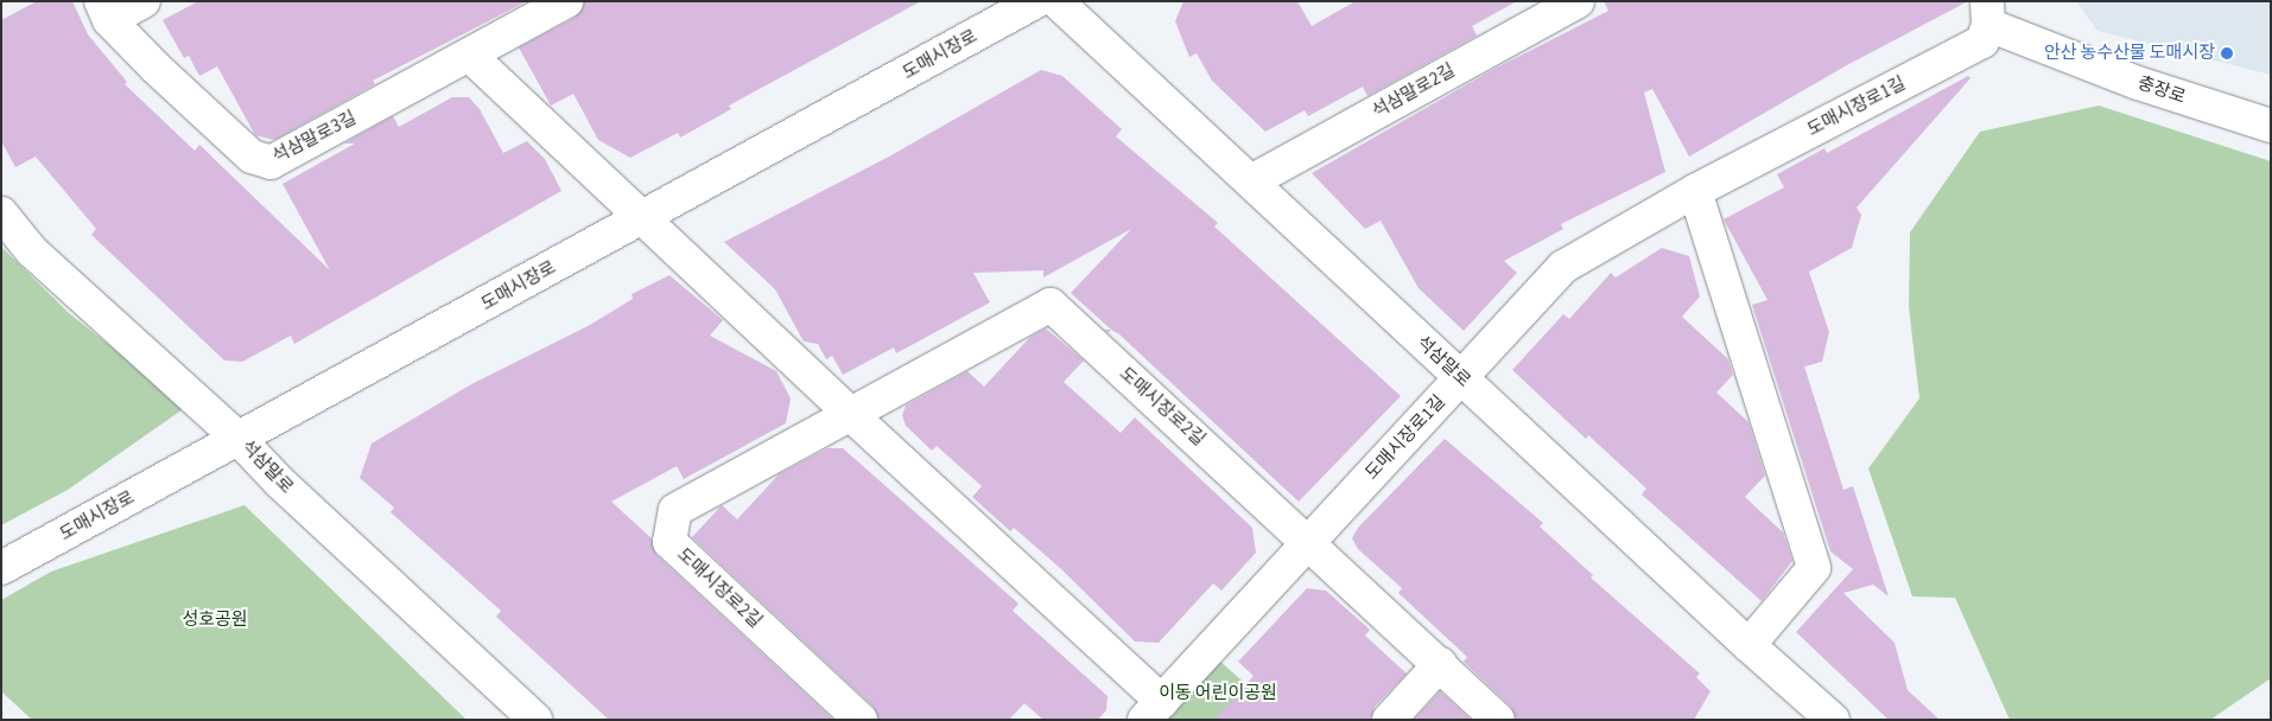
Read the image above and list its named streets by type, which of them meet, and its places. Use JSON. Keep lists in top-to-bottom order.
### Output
{
  "streets": {
    "street": [
      "도매시장로",
      "충장로",
      "석삼말로2길",
      "도매시장로1길",
      "석삼말로3길",
      "석삼말로",
      "도매시장로2길"
    ]
  },
  "crossings": [
    ["도매시장로", "석삼말로"],
    ["충장로", "도매시장로1길"],
    ["석삼말로2길", "석삼말로"],
    ["도매시장로1길", "석삼말로"],
    ["도매시장로1길", "도매시장로2길"]
  ],
  "parks": ["성호공원", "이동 어린이공원"],
  "places": ["안산 농수산물 도매시장"]
}
